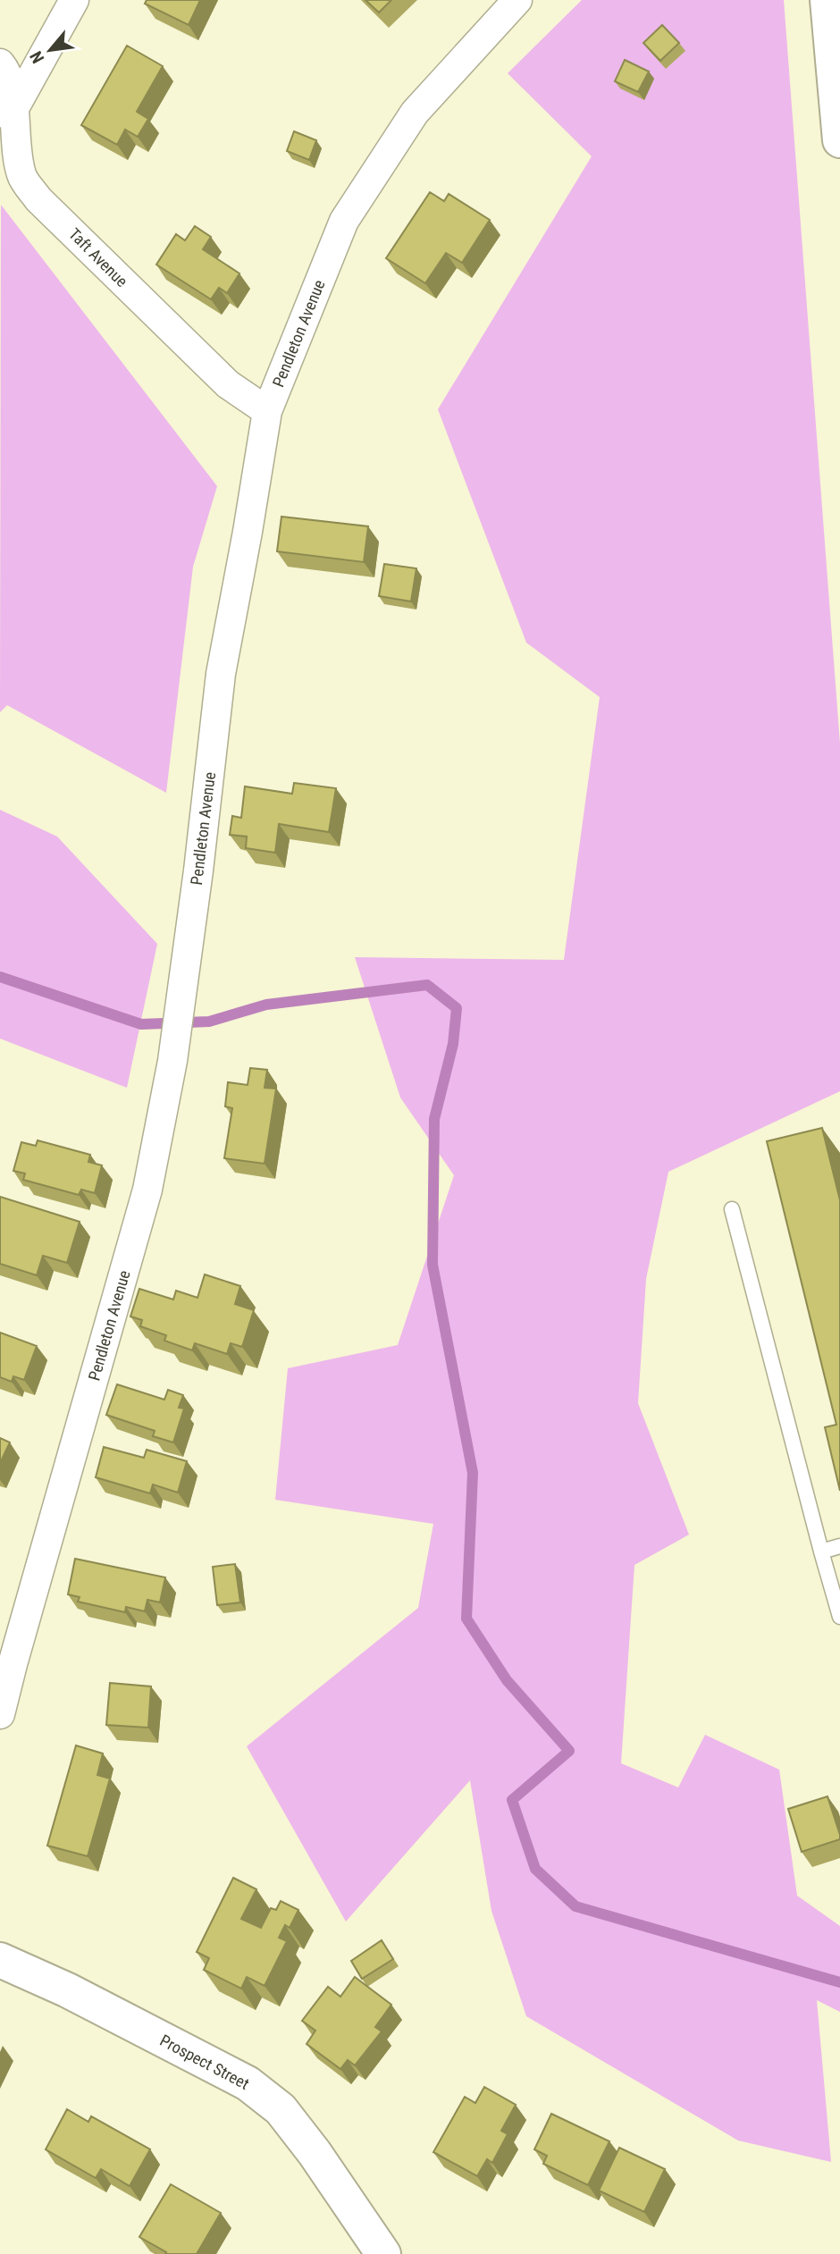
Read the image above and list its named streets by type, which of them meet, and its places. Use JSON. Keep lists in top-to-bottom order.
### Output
{
  "streets": {
    "street": ["Taft Avenue", "Pendleton Avenue", "Prospect Street"]
  },
  "crossings": [
    ["Taft Avenue", "Pendleton Avenue"]
  ],
  "north": "bottom left"
}
